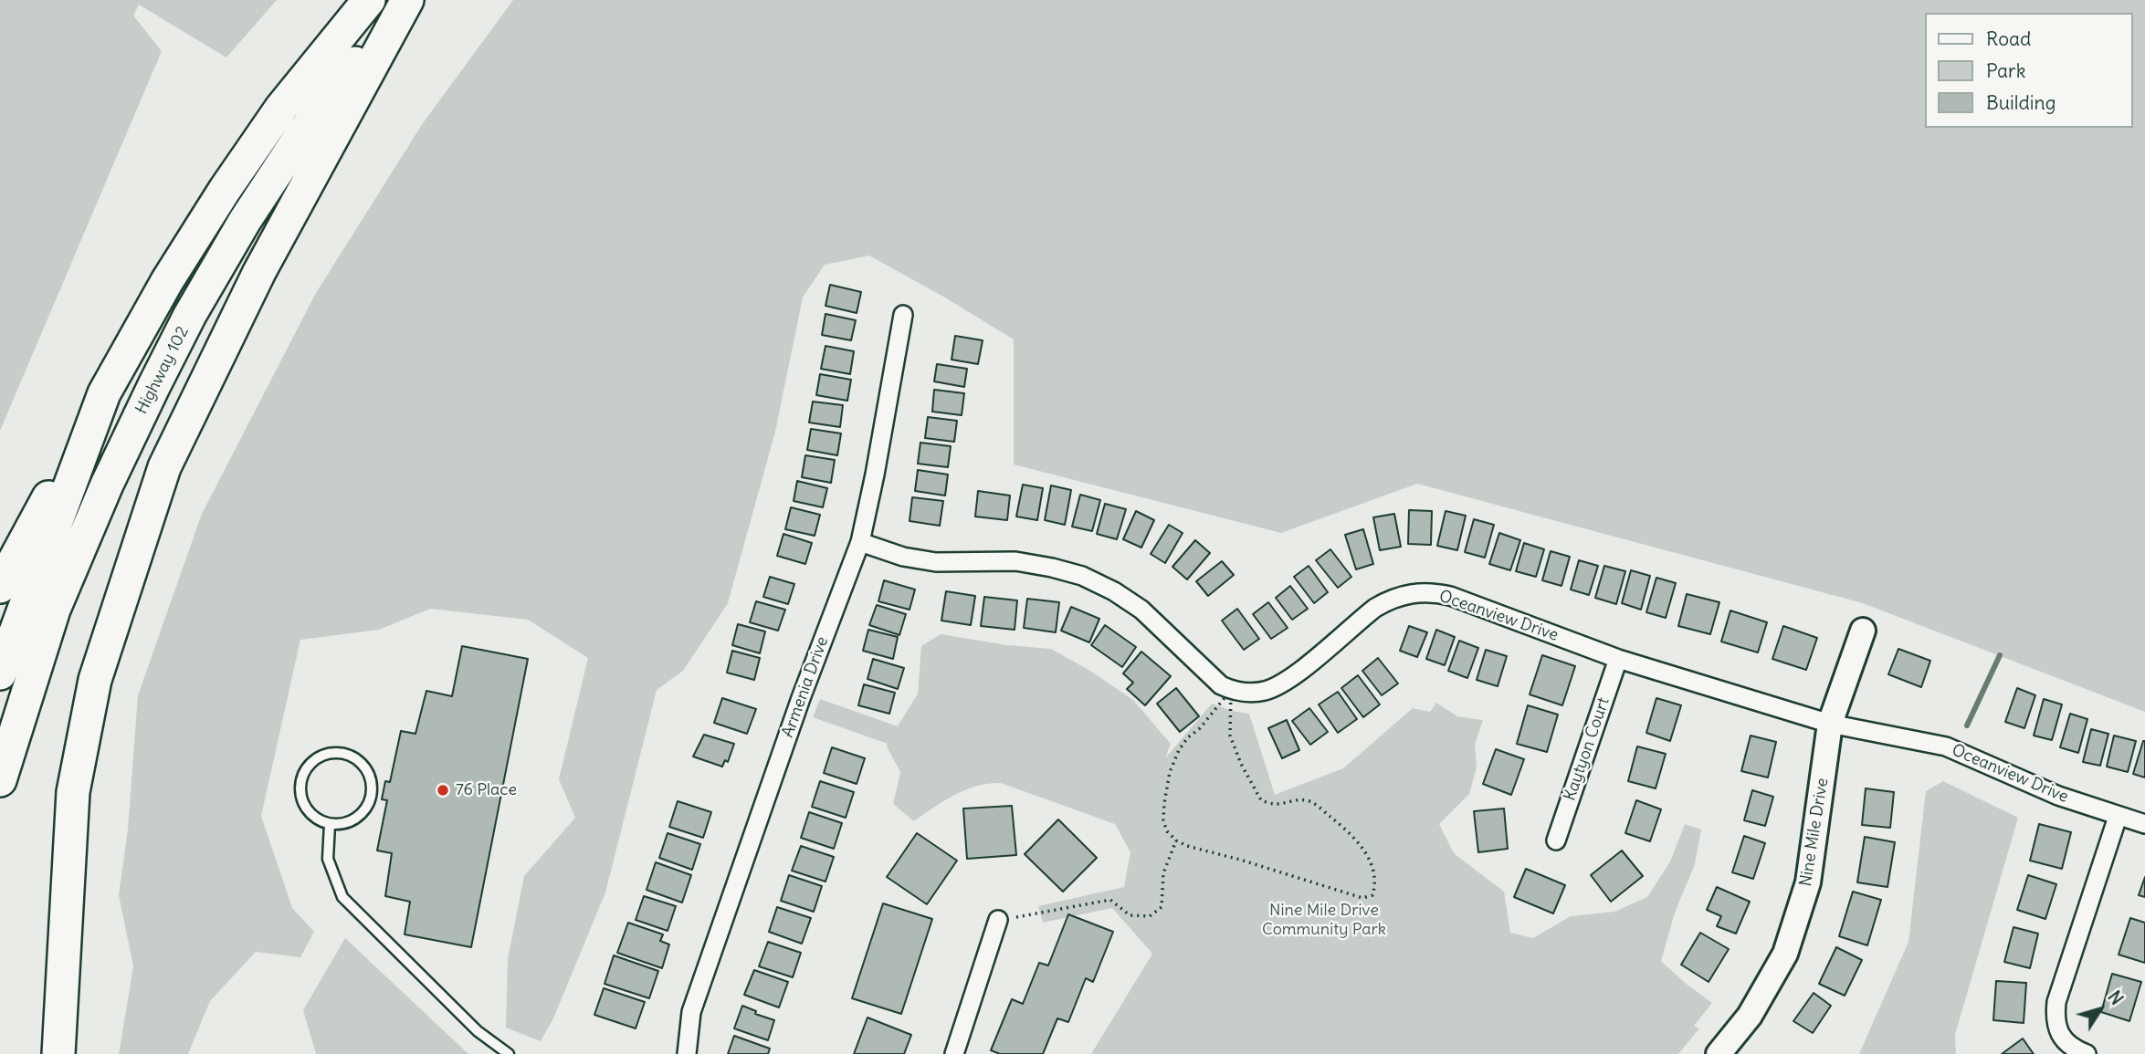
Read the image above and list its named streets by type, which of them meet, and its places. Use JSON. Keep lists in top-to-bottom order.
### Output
{
  "streets": {
    "highway": ["Highway 102"],
    "street": [
      "Oceanview Drive",
      "Armenia Drive",
      "Kaytyon Court",
      "Nine Mile Drive"
    ]
  },
  "crossings": [
    ["Oceanview Drive", "Kaytyon Court"],
    ["Oceanview Drive", "Nine Mile Drive"]
  ],
  "parks": ["Nine Mile Drive Community Park"],
  "places": ["76 Place"],
  "legend": ["Road", "Park", "Building"],
  "north": "top right"
}
